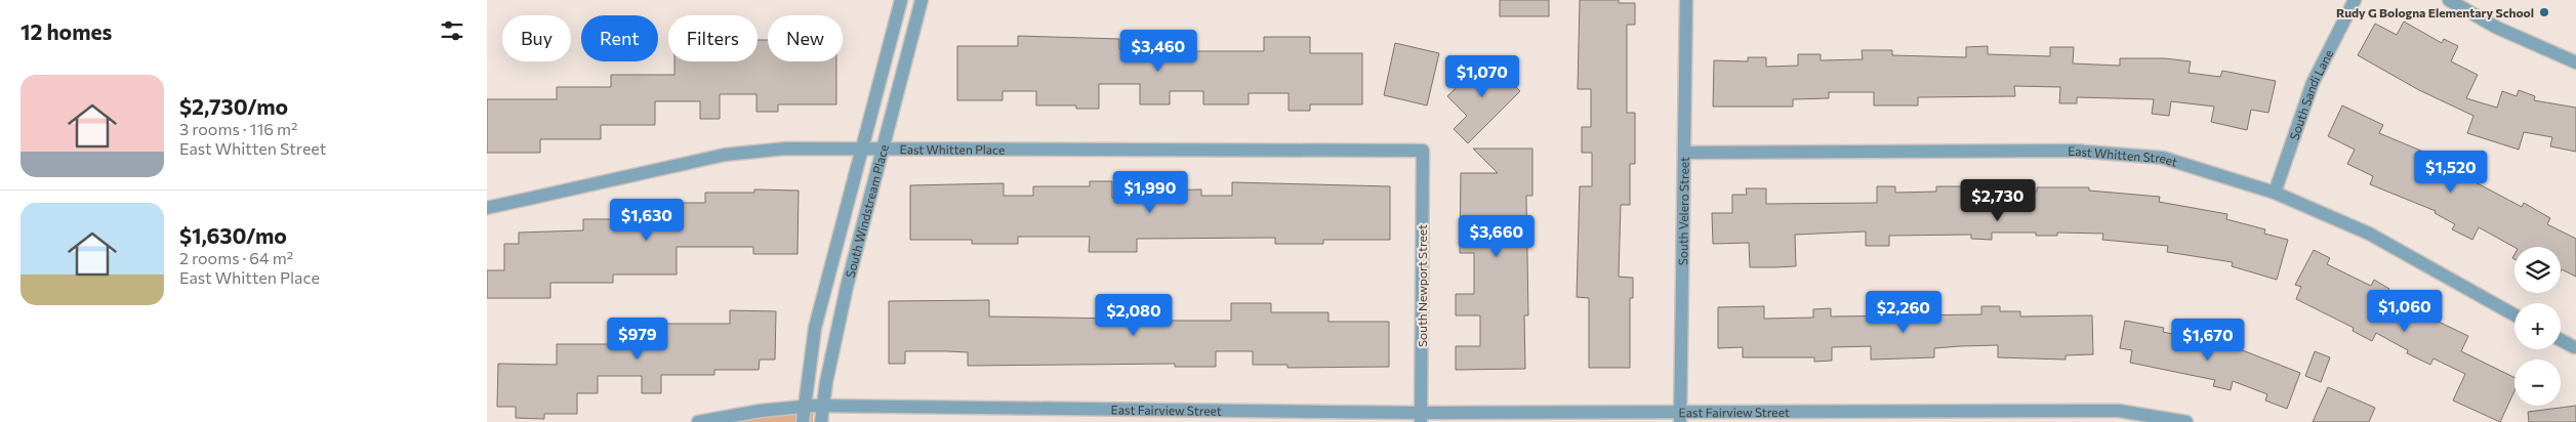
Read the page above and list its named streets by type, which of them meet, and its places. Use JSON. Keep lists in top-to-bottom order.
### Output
{
  "streets": {
    "street": [
      "South Sandi Lane",
      "East Whitten Place",
      "East Whitten Street",
      "South Windstream Place",
      "South Velero Street",
      "South Newport Street",
      "East Fairview Street"
    ]
  },
  "crossings": [
    ["South Sandi Lane", "East Whitten Street"],
    ["East Whitten Place", "South Windstream Place"],
    ["East Whitten Place", "South Newport Street"],
    ["East Whitten Street", "South Velero Street"],
    ["South Windstream Place", "East Fairview Street"],
    ["South Velero Street", "East Fairview Street"],
    ["South Newport Street", "East Fairview Street"]
  ],
  "places": ["Rudy G Bologna Elementary School"],
  "page": {
    "heading": "12 homes",
    "chip": [
      "Buy",
      "Rent",
      "Filters",
      "New"
    ],
    "price": [
      "$3,460",
      "$1,070",
      "$1,520",
      "$1,990",
      "$2,730",
      "$1,630",
      "$3,660",
      "$1,060",
      "$2,260",
      "$2,080",
      "$979",
      "$1,670"
    ],
    "list": [
      {
        "name": "$2,730/mo",
        "note": "3 rooms · 116 m² · East Whitten Street"
      },
      {
        "name": "$1,630/mo",
        "note": "2 rooms · 64 m² · East Whitten Place"
      }
    ],
    "map_buttons": ["+", "−"]
  }
}
